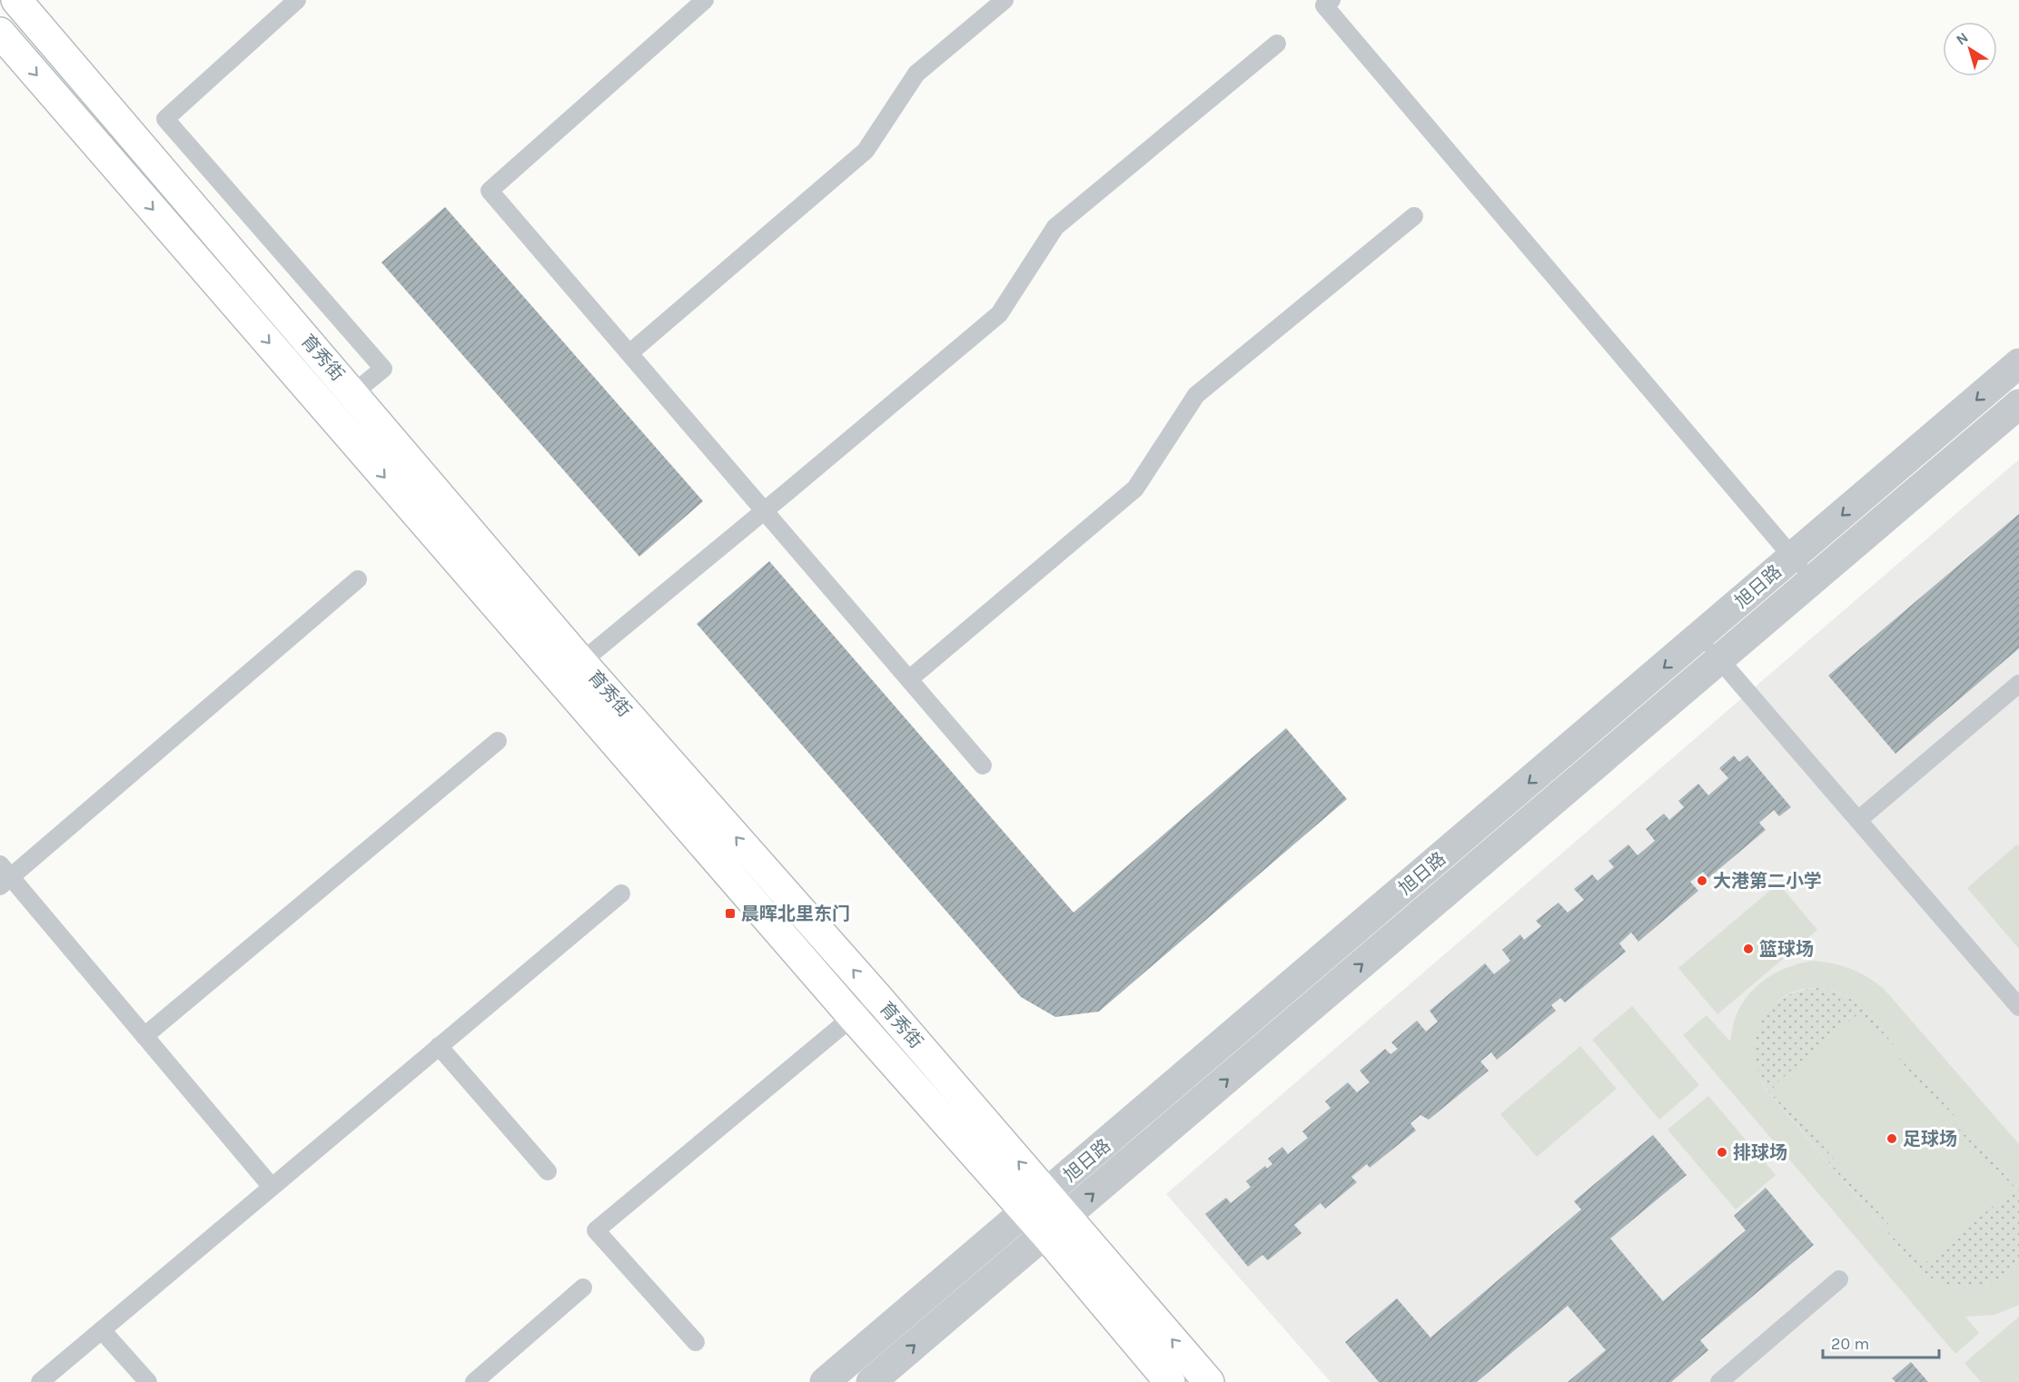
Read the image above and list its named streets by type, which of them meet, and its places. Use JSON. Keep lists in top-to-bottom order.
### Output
{
  "streets": {
    "street": ["育秀街", "旭日路"]
  },
  "crossings": [
    ["育秀街", "旭日路"]
  ],
  "places": {
    "other": [
      "大港第二小学",
      "篮球场",
      "足球场",
      "排球场"
    ],
    "transit": ["晨晖北里东门"]
  },
  "scale_bar": "20 m",
  "north": "top left"
}
